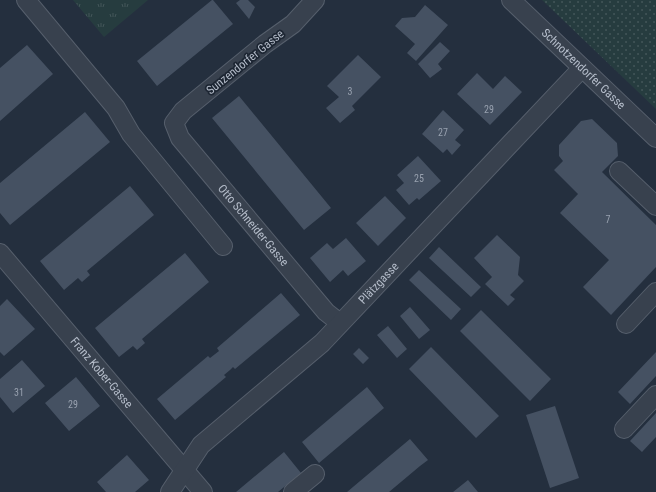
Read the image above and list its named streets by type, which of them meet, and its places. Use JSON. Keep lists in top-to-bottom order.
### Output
{
  "streets": {
    "street": [
      "Sunzendorfer Gasse",
      "Schnotzendorfer Gasse",
      "Otto Schneider-Gasse",
      "Plätzgasse",
      "Franz Kober-Gasse"
    ]
  },
  "crossings": [
    ["Sunzendorfer Gasse", "Otto Schneider-Gasse"],
    ["Schnotzendorfer Gasse", "Plätzgasse"],
    ["Otto Schneider-Gasse", "Plätzgasse"],
    ["Plätzgasse", "Franz Kober-Gasse"]
  ],
  "house_numbers": [
    "3",
    "29",
    "27",
    "25",
    "7",
    "31",
    "29"
  ]
}
